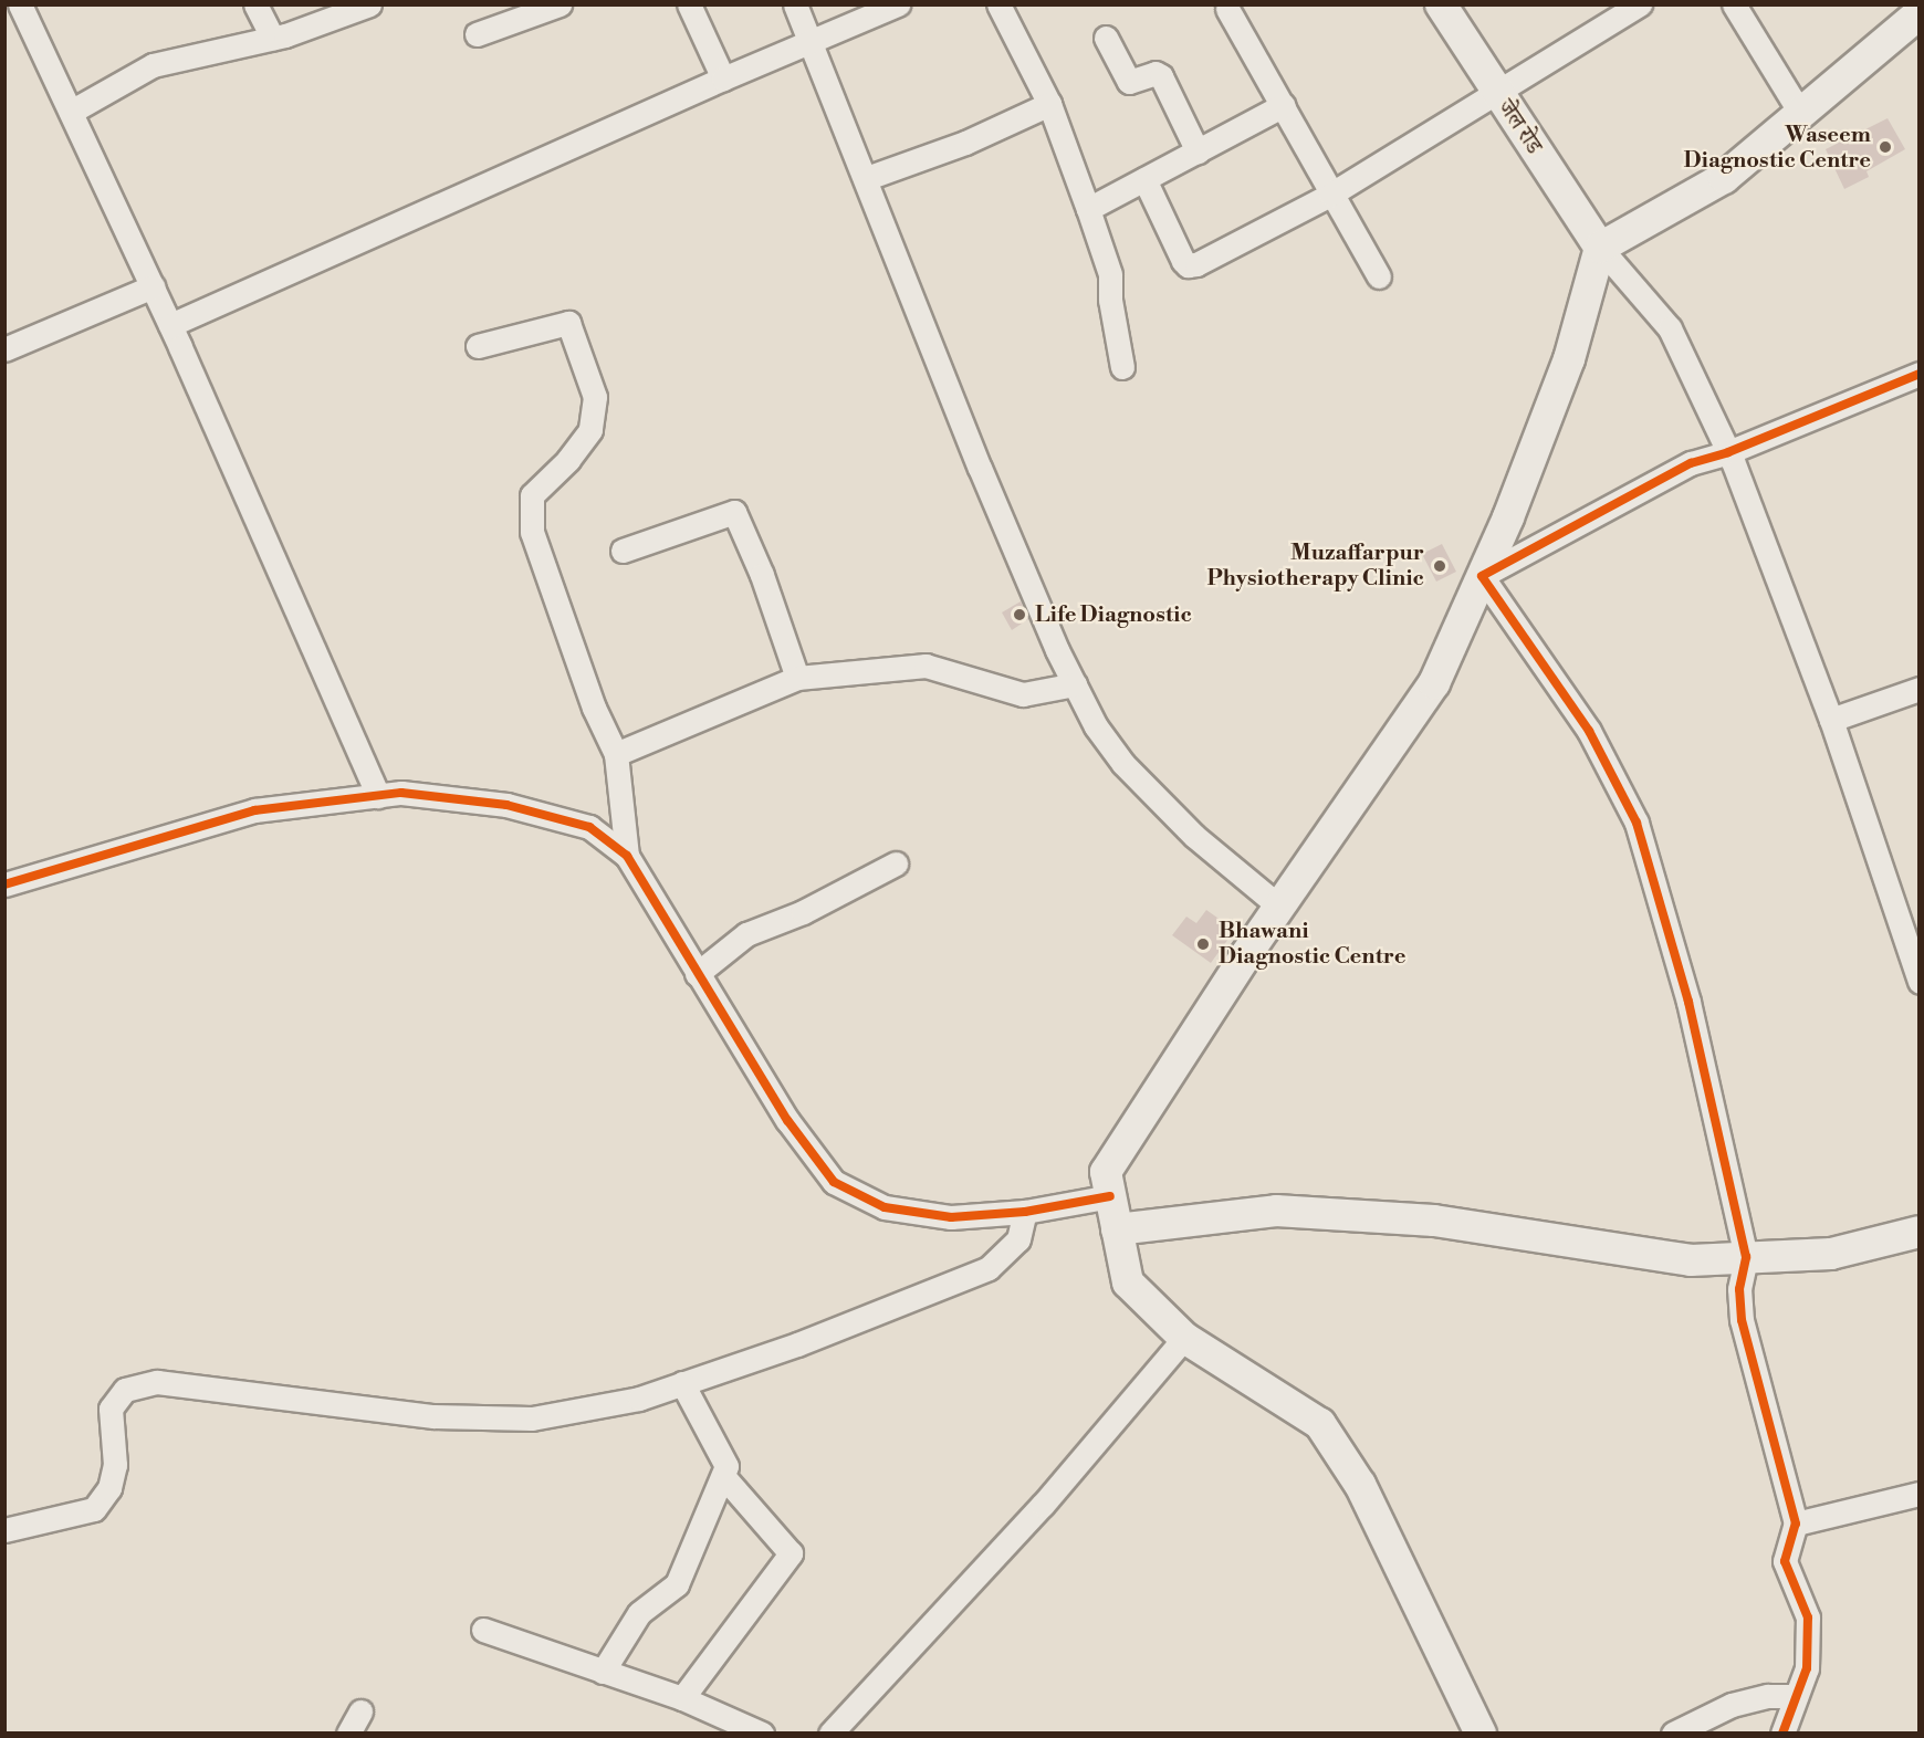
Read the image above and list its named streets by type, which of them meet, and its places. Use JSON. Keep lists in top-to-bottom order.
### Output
{
  "streets": {
    "main road": ["जेल रोड"]
  },
  "places": [
    "Waseem Diagnostic Centre",
    "Muzaffarpur Physiotherapy Clinic",
    "Life Diagnostic",
    "Bhawani Diagnostic Centre"
  ]
}
